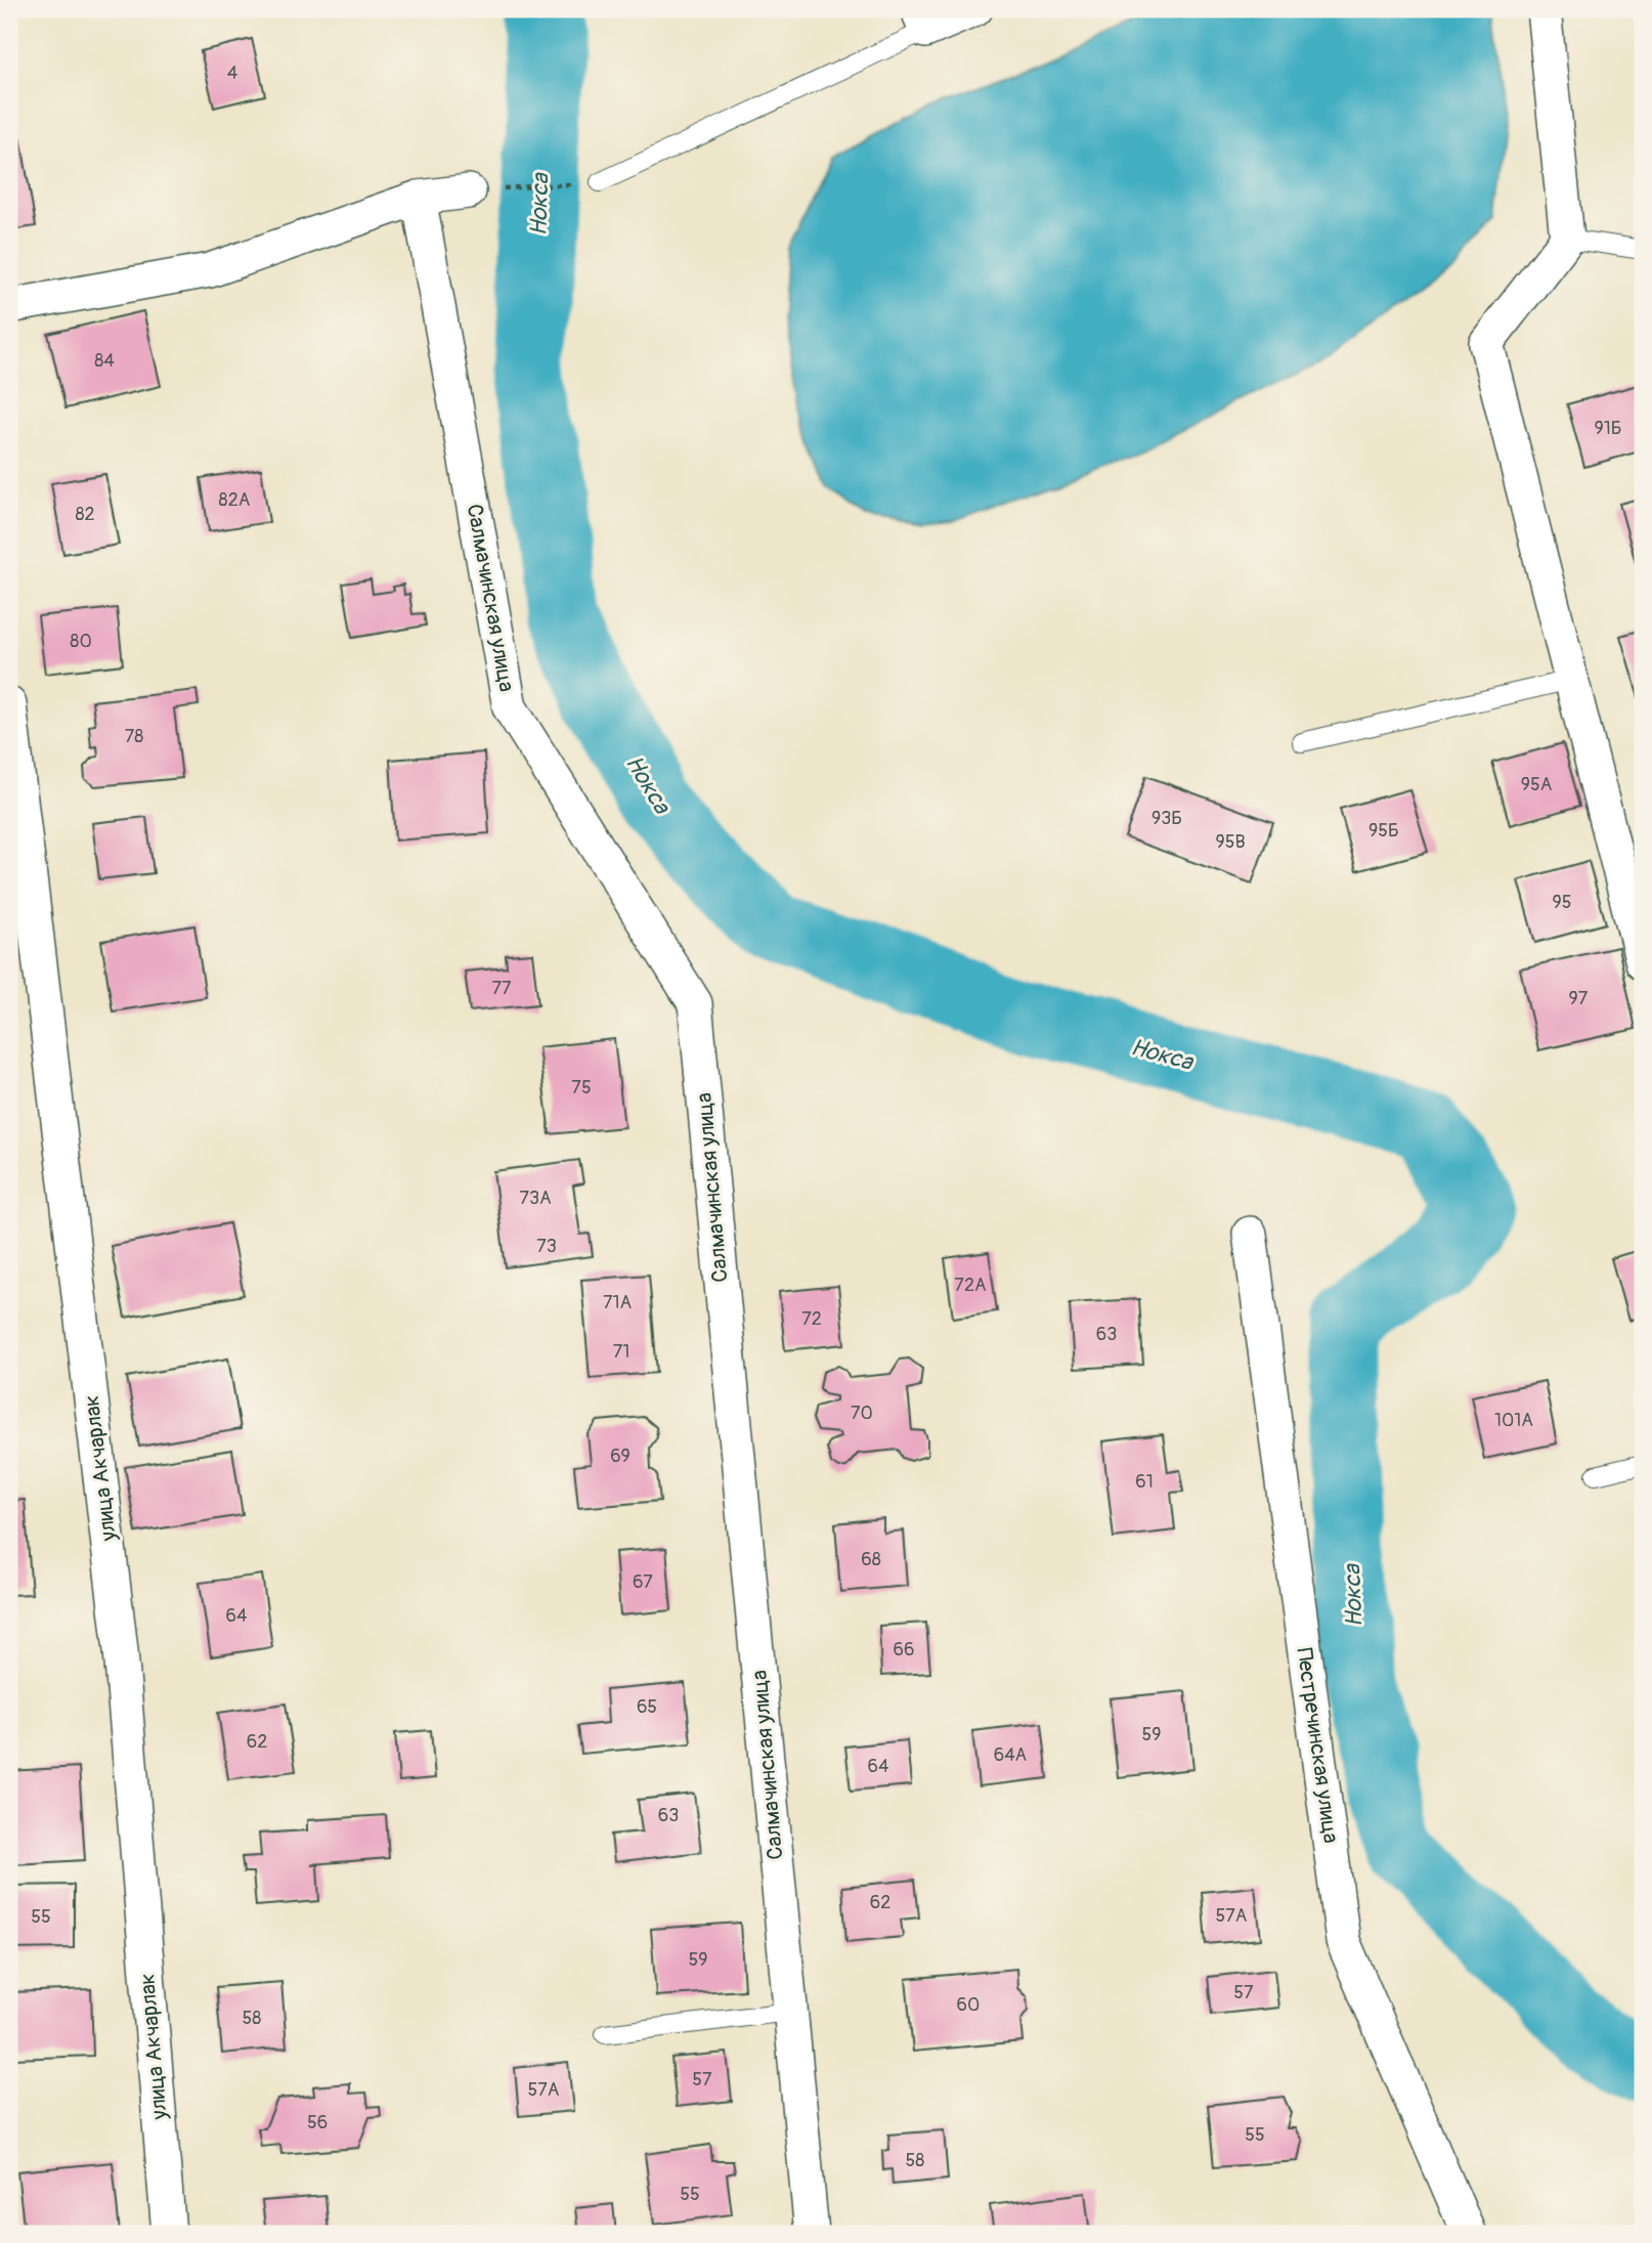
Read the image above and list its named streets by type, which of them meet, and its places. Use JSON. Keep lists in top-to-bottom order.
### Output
{
  "streets": {
    "street": ["Салмачинская улица", "улица Акчарлак", "Пестречинская улица"]
  },
  "water": ["Нокса"],
  "house_numbers": [
    "4",
    "84",
    "91Б",
    "82А",
    "82",
    "80",
    "78",
    "95А",
    "93Б",
    "95Б",
    "95В",
    "95",
    "77",
    "97",
    "75",
    "73А",
    "73",
    "72А",
    "71А",
    "72",
    "63",
    "71",
    "70",
    "101А",
    "69",
    "61",
    "68",
    "67",
    "64",
    "66",
    "65",
    "59",
    "62",
    "64А",
    "64",
    "63",
    "62",
    "57А",
    "55",
    "59",
    "57",
    "60",
    "58",
    "57",
    "57А",
    "56",
    "55",
    "58",
    "55"
  ]
}
